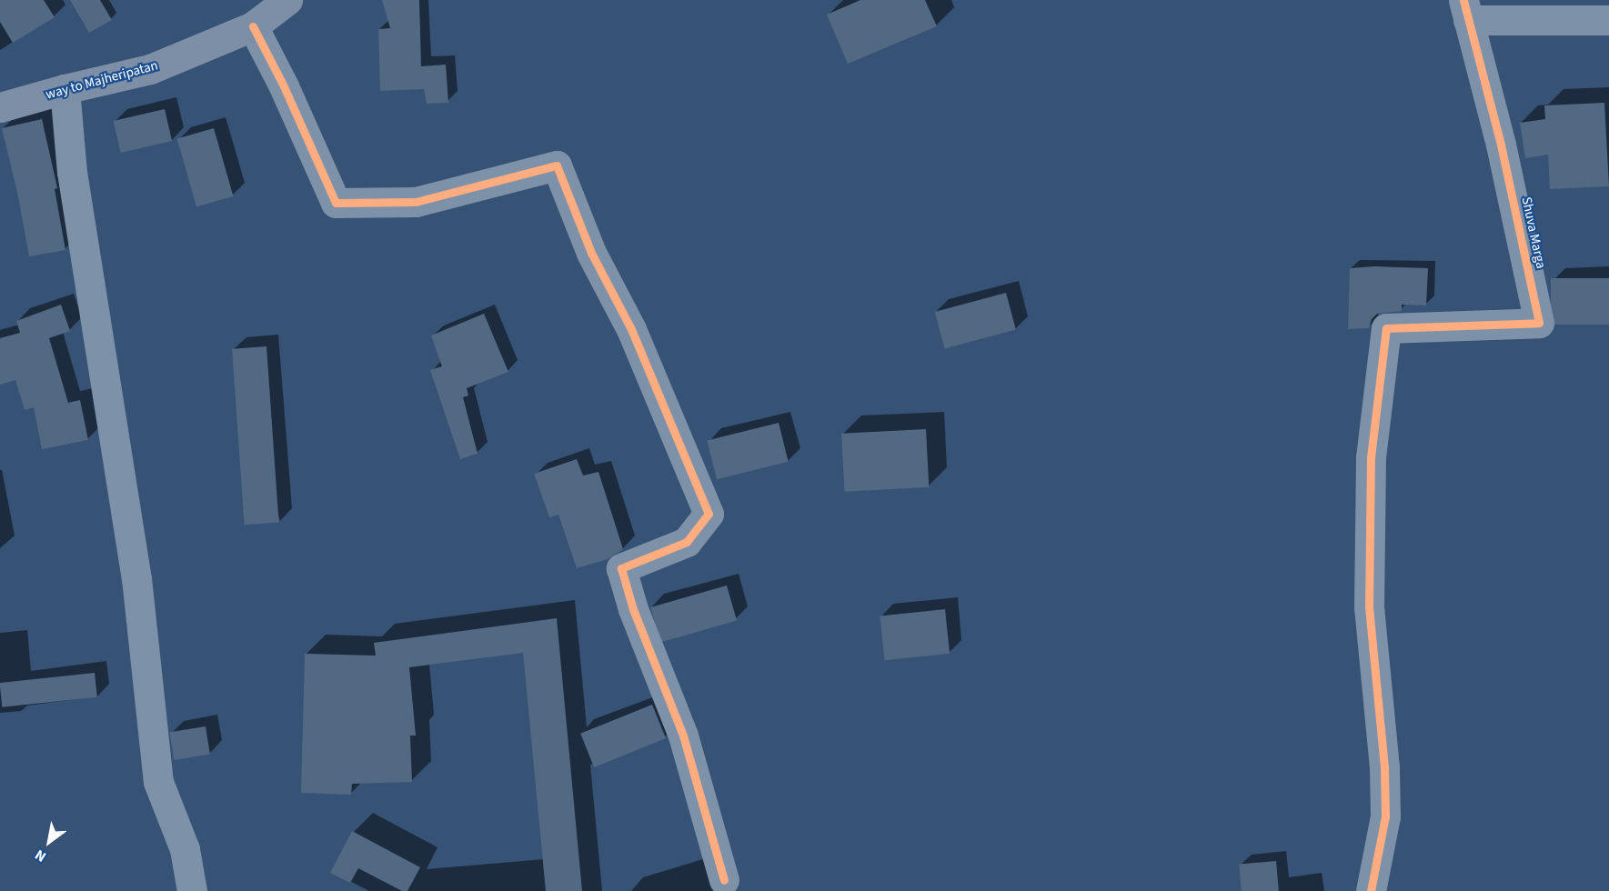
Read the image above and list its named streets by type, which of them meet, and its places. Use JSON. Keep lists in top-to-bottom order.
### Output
{
  "streets": {
    "main road": ["way to Majheripatan"],
    "street": ["Shuva Marga"]
  },
  "north": "bottom left"
}
